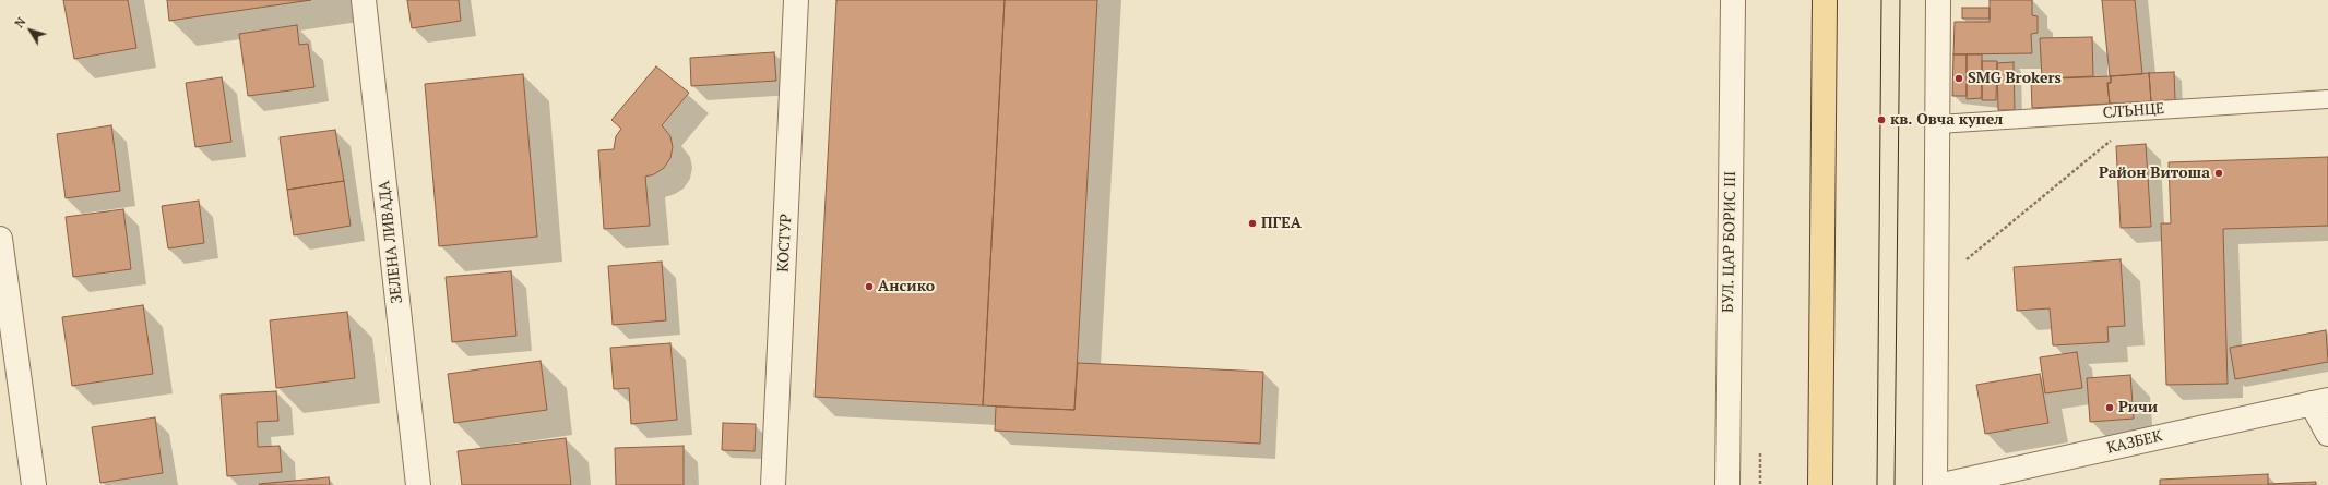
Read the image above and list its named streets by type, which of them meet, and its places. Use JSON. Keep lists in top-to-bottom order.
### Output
{
  "streets": {
    "street": [
      "ЗЕЛЕНА ЛИВАДА",
      "БУЛ. ЦАР БОРИС III",
      "КОСТУР",
      "КАЗБЕК"
    ],
    "lane": ["СЛЪНЦЕ"]
  },
  "places": [
    "SMG Brokers",
    "кв. Овча купел",
    "Район Витоша",
    "ПГЕА",
    "Ансико",
    "Ричи"
  ],
  "north": "top left"
}
